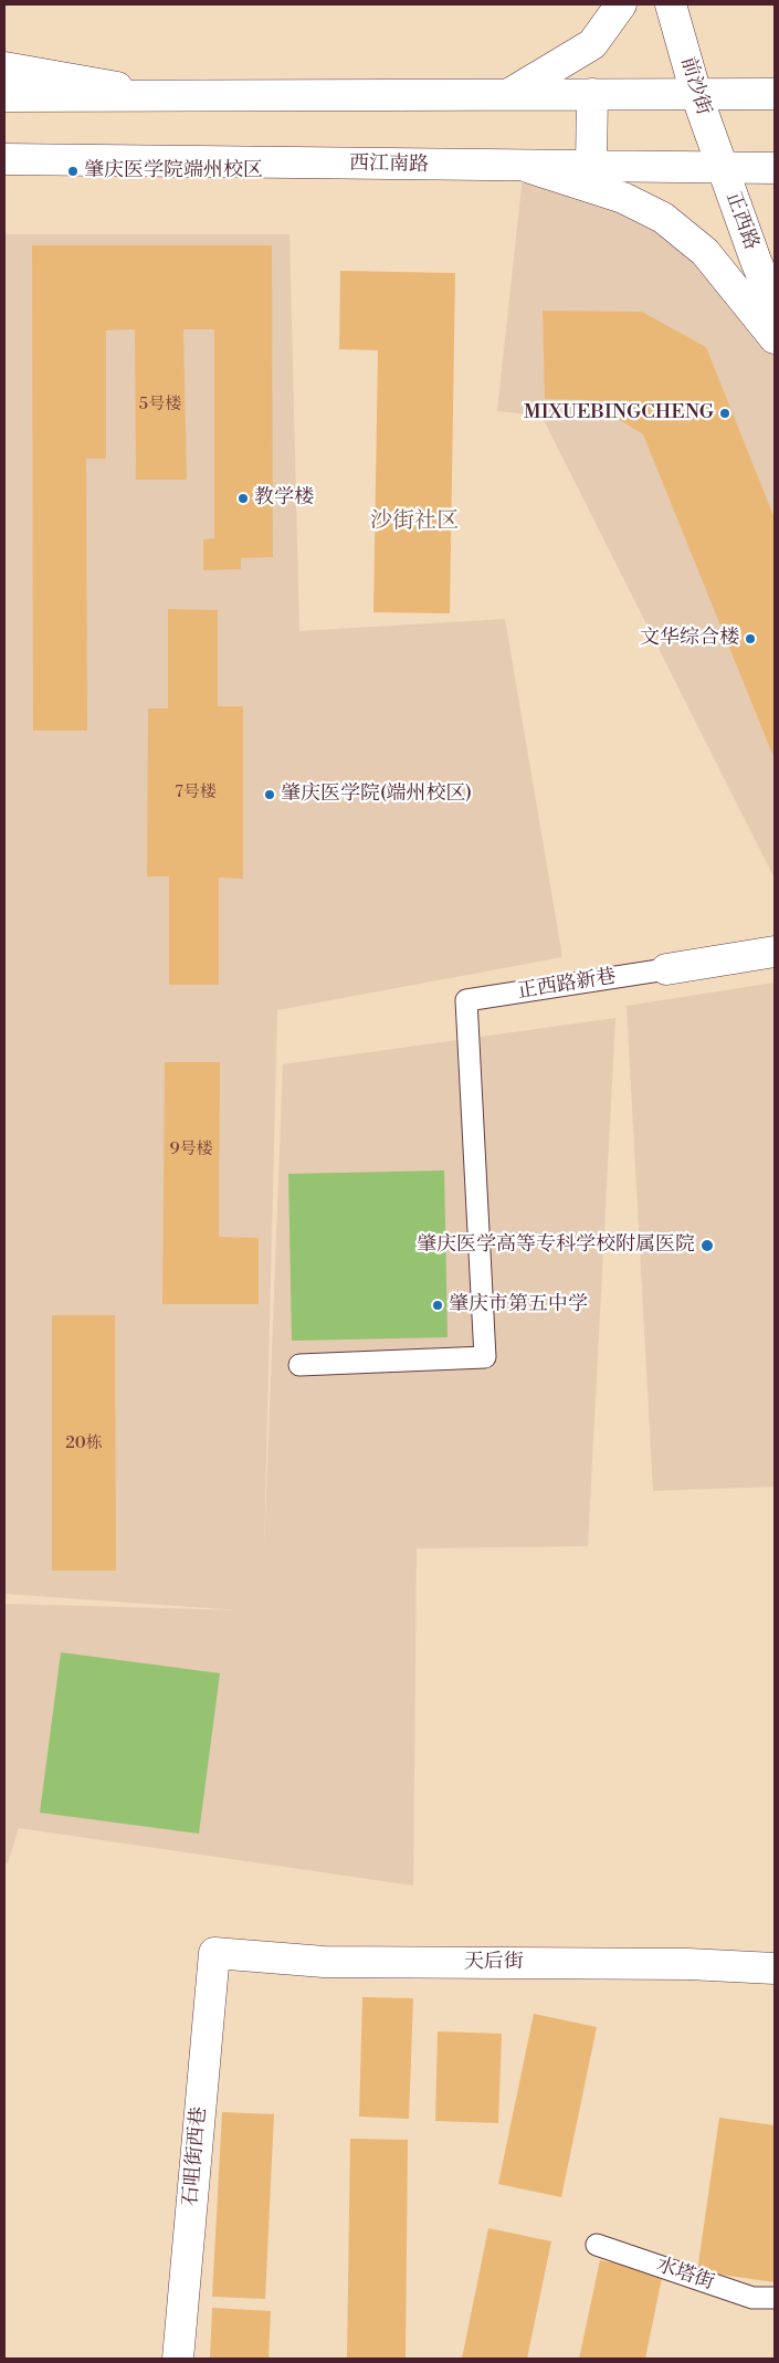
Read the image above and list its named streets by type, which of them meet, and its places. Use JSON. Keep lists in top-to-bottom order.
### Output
{
  "streets": {
    "street": [
      "前沙街",
      "西江南路",
      "正西路",
      "天后街",
      "石咀街西巷"
    ],
    "lane": ["正西路新巷", "水塔街"]
  },
  "crossings": [
    ["前沙街", "西江南路"],
    ["前沙街", "正西路"],
    ["西江南路", "正西路"],
    ["天后街", "石咀街西巷"]
  ],
  "districts": ["沙街社区"],
  "places": [
    "肇庆医学院端州校区",
    "MIXUEBINGCHENG",
    "教学楼",
    "文华综合楼",
    "肇庆医学院(端州校区)",
    "肇庆医学高等专科学校附属医院",
    "肇庆市第五中学"
  ],
  "house_numbers": [
    "5号楼",
    "7号楼",
    "9号楼",
    "20栋"
  ]
}
